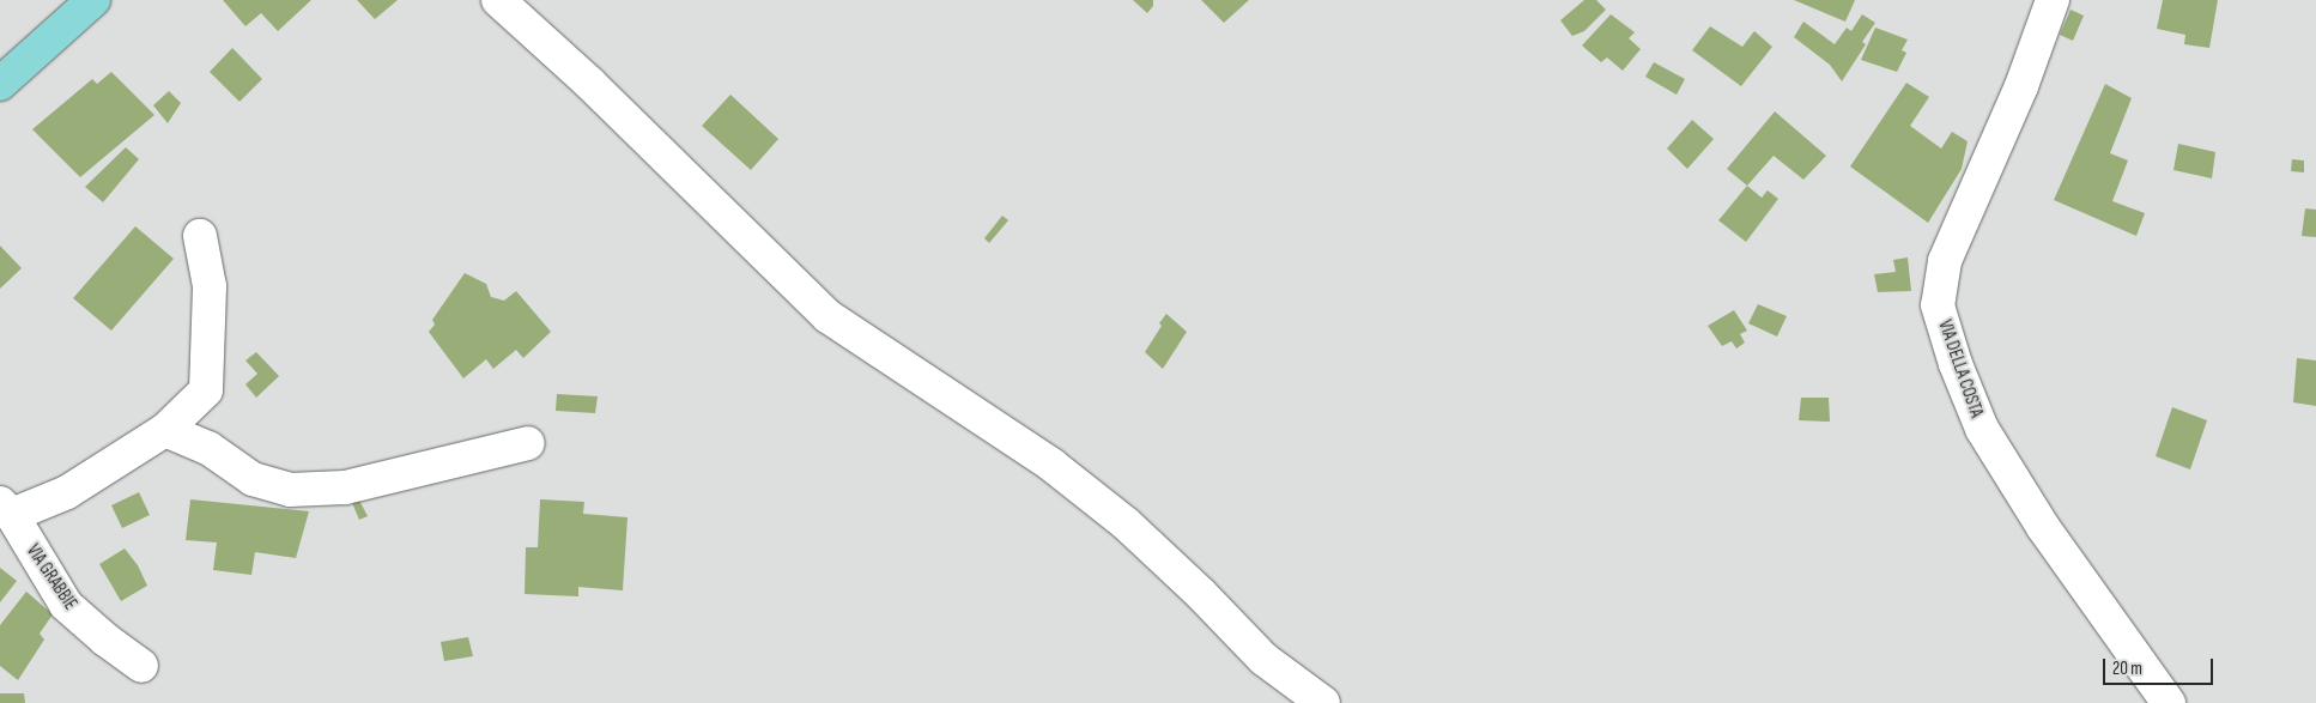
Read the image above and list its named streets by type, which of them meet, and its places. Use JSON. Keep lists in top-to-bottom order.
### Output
{
  "streets": {
    "street": ["VIA DELLA COSTA", "VIA GRABBIE"]
  },
  "scale_bar": "20 m"
}
